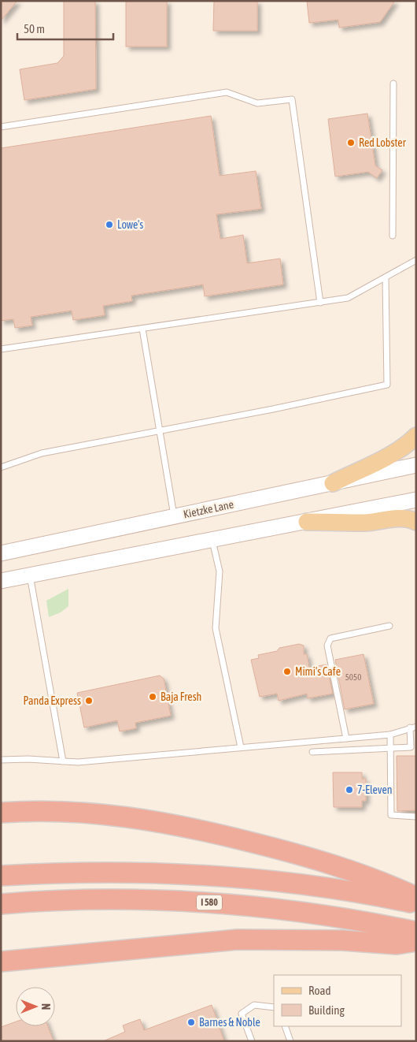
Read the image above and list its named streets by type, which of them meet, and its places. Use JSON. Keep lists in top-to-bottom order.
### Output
{
  "streets": {
    "highway": ["I 580"],
    "main road": ["Kietzke Lane"]
  },
  "places": [
    "Red Lobster",
    "Lowe's",
    "Mimi's Cafe",
    "Baja Fresh",
    "Panda Express",
    "7-Eleven",
    "Barnes & Noble"
  ],
  "house_numbers": ["5050"],
  "legend": ["Road", "Building"],
  "scale_bar": "50 m",
  "north": "right"
}
